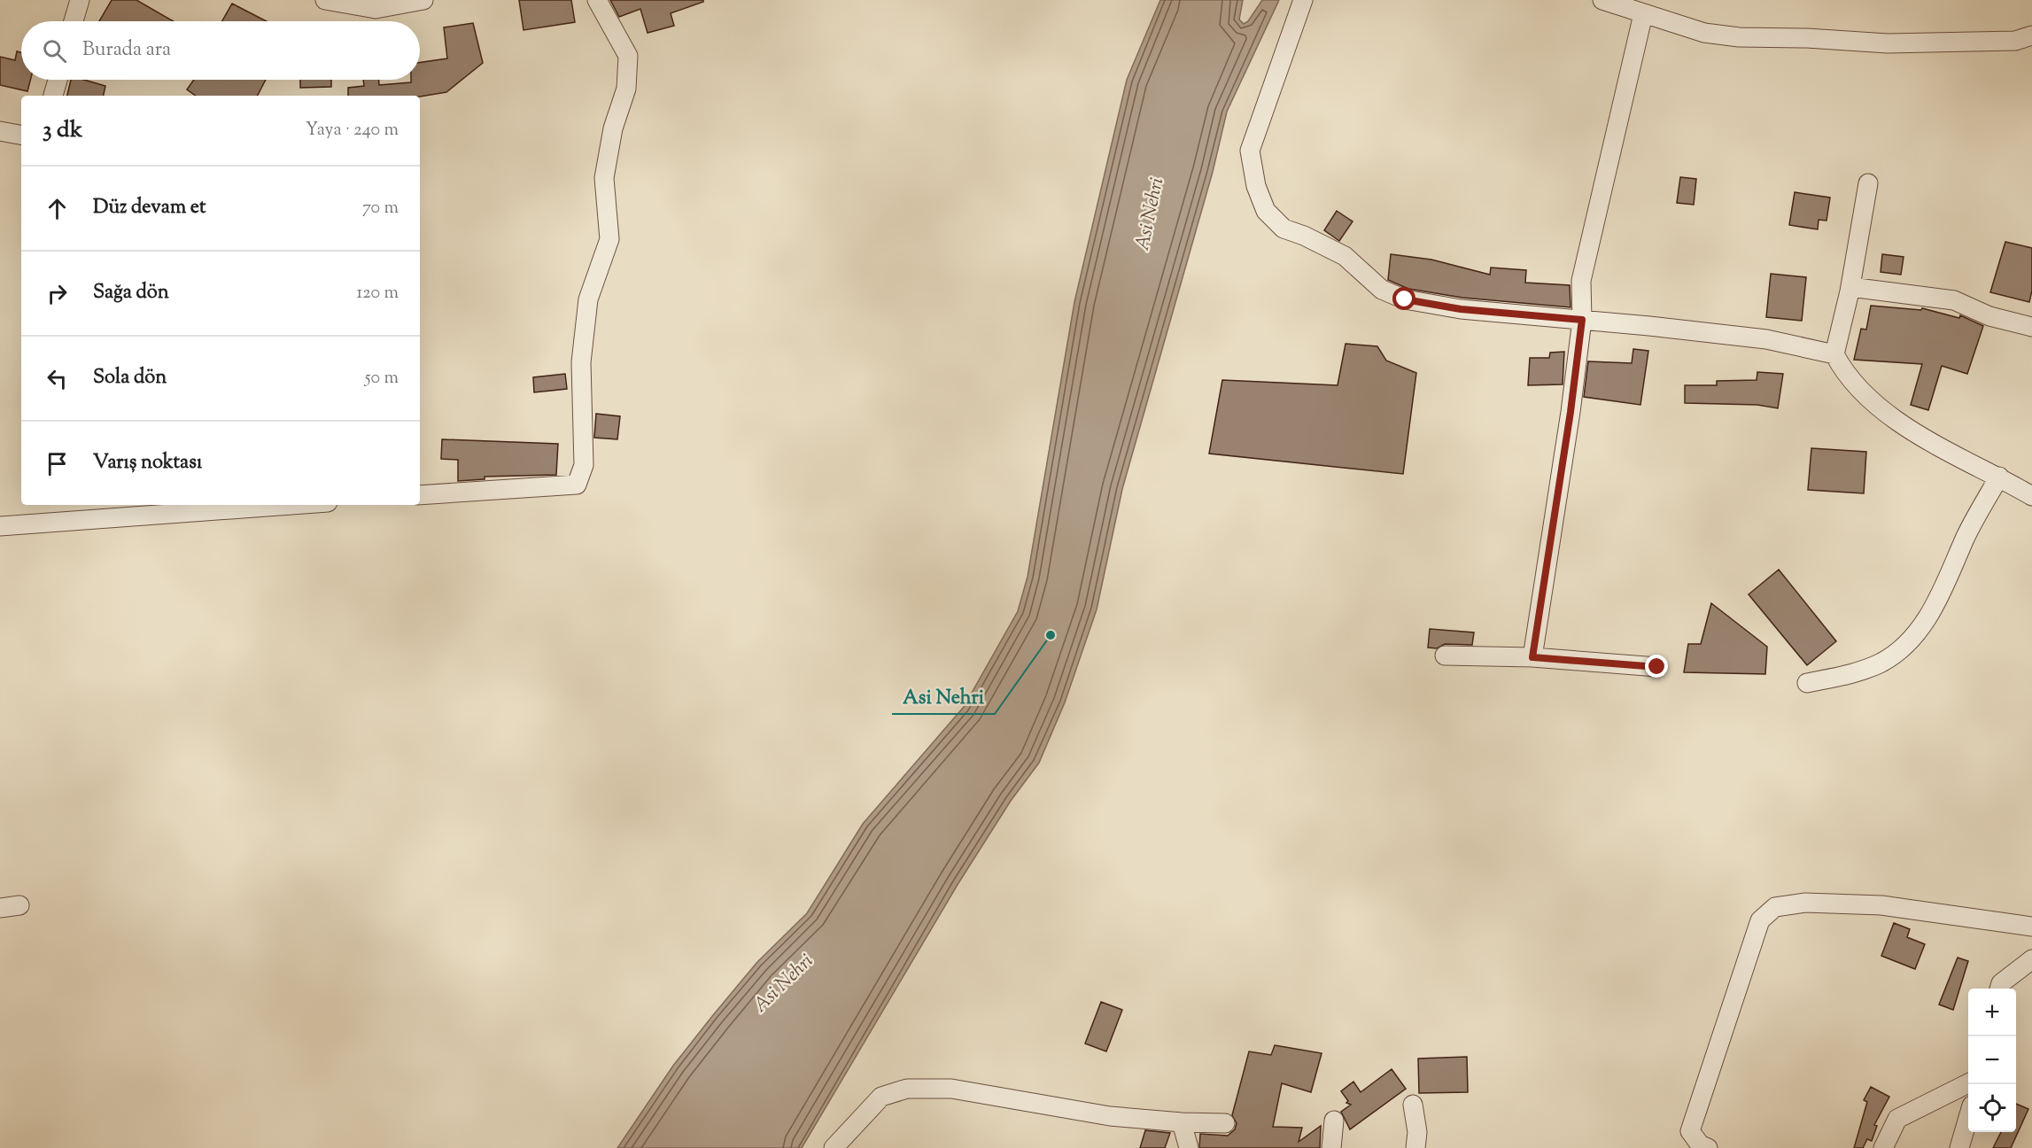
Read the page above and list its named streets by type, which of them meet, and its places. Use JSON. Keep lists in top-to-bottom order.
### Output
{
  "water": ["Asi Nehri"],
  "places": ["Asi Nehri"],
  "page": {
    "search": "Burada ara",
    "heading": ["3 dk", "Yaya · 240 m"],
    "list": [
      ["Düz devam et", "70 m"],
      ["Sağa dön", "120 m"],
      ["Sola dön", "50 m"],
      "Varış noktası"
    ],
    "map_buttons": ["+", "−"]
  }
}
